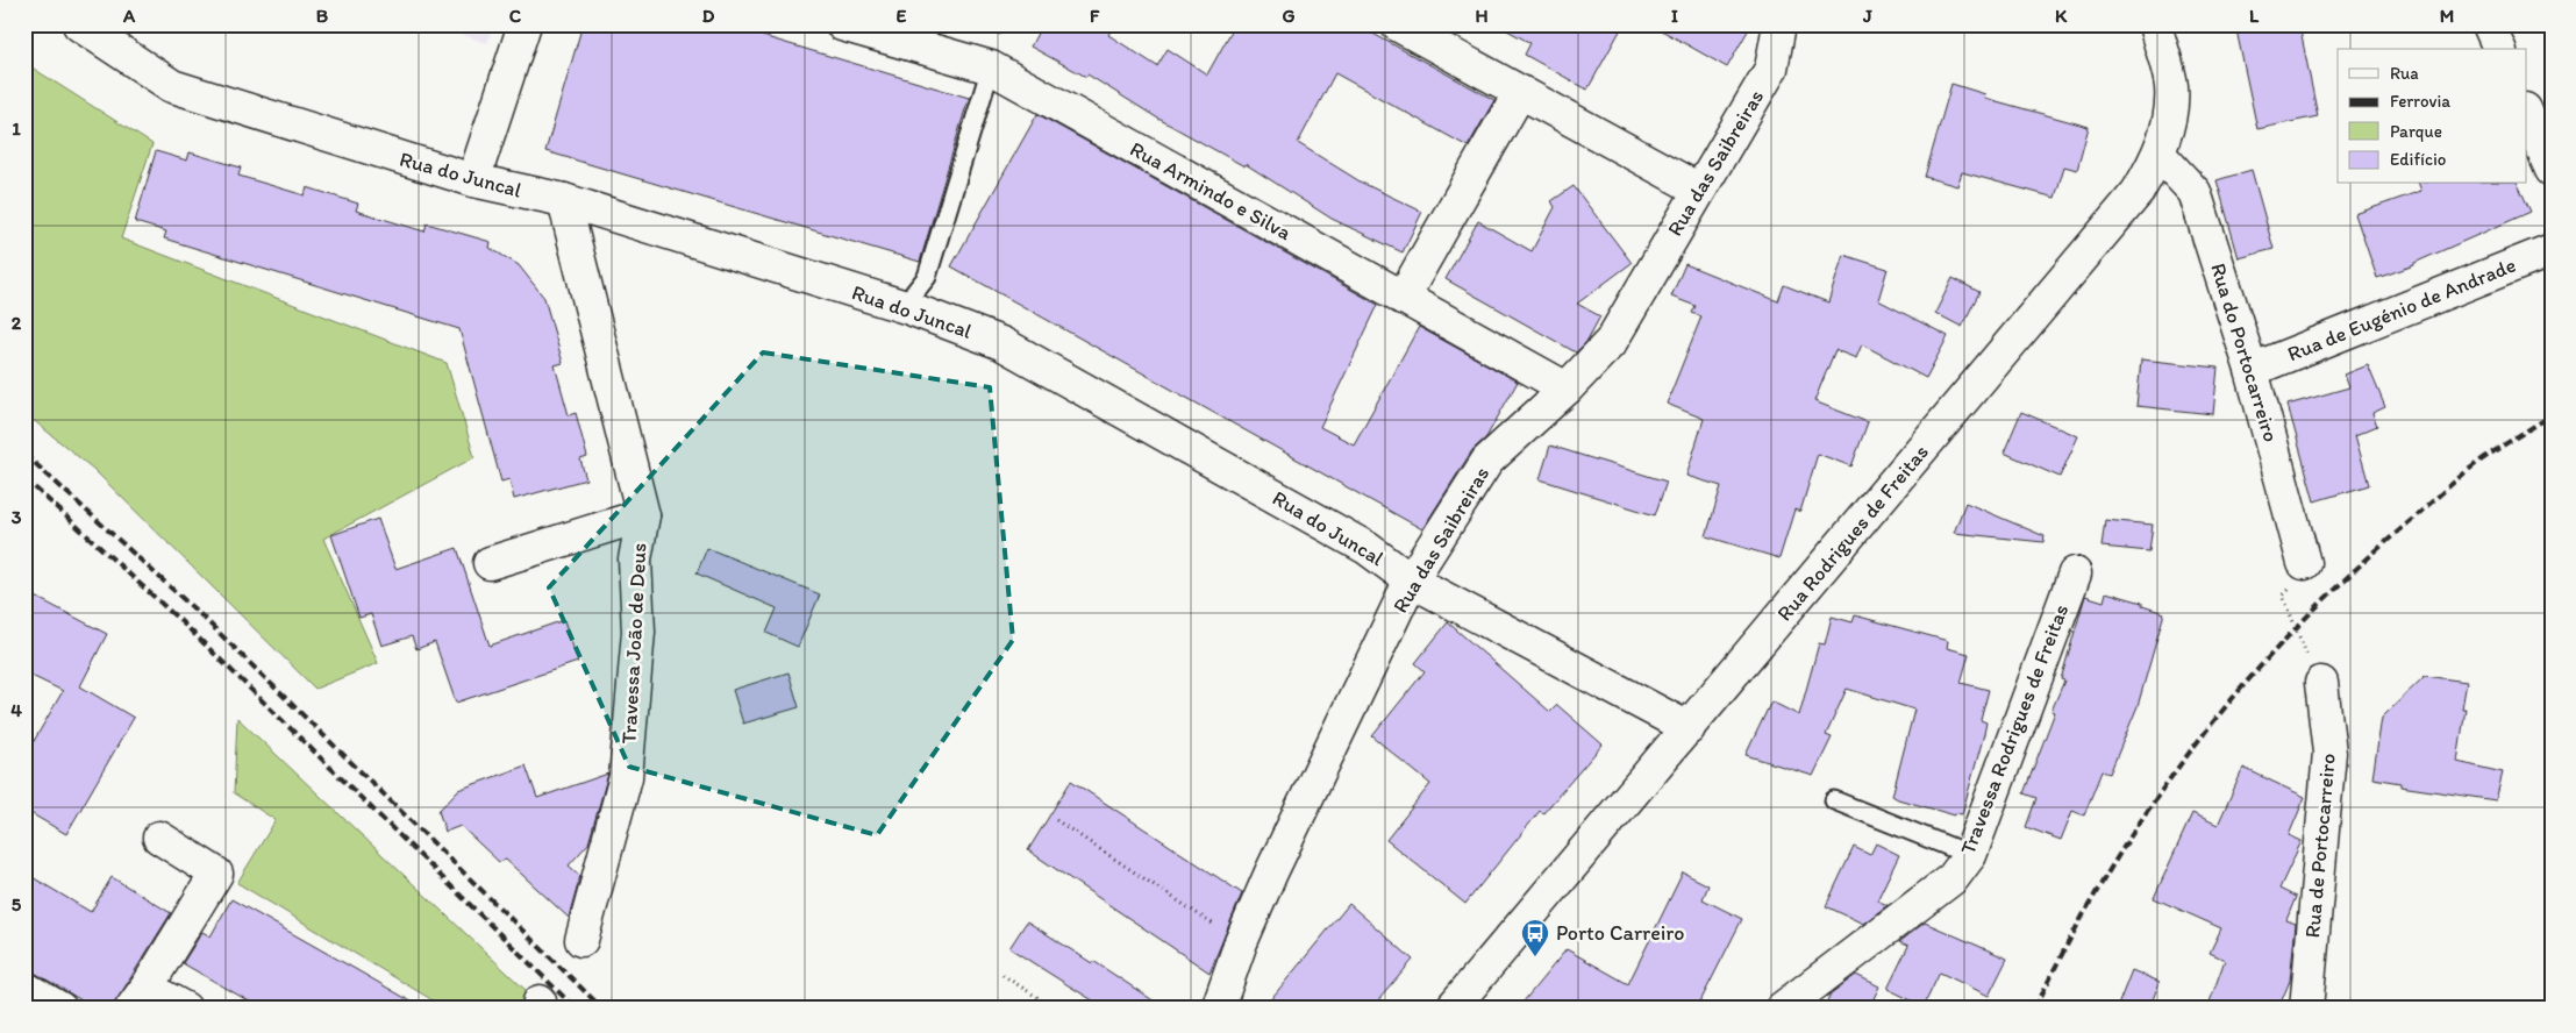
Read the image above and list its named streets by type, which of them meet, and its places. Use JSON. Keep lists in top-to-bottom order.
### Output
{
  "streets": {
    "street": [
      "Rua das Saibreiras",
      "Rua do Juncal",
      "Rua Armindo e Silva",
      "Rua de Eugénio de Andrade",
      "Rua do Portocarreiro",
      "Rua Rodrigues de Freitas",
      "Travessa João de Deus",
      "Travessa Rodrigues de Freitas",
      "Rua de Portocarreiro"
    ]
  },
  "crossings": [
    ["Rua das Saibreiras", "Rua do Juncal"],
    ["Rua das Saibreiras", "Rua Armindo e Silva"],
    ["Rua do Juncal", "Rua Rodrigues de Freitas"],
    ["Rua do Juncal", "Travessa João de Deus"],
    ["Rua de Eugénio de Andrade", "Rua do Portocarreiro"],
    ["Rua do Portocarreiro", "Rua Rodrigues de Freitas"]
  ],
  "places": {
    "bus stop": ["Porto Carreiro"]
  },
  "legend": [
    "Rua",
    "Ferrovia",
    "Parque",
    "Edifício"
  ],
  "grid": {
    "columns": [
      "A",
      "B",
      "C",
      "D",
      "E",
      "F",
      "G",
      "H",
      "I",
      "J",
      "K",
      "L",
      "M"
    ],
    "rows": [
      "1",
      "2",
      "3",
      "4",
      "5"
    ]
  }
}
